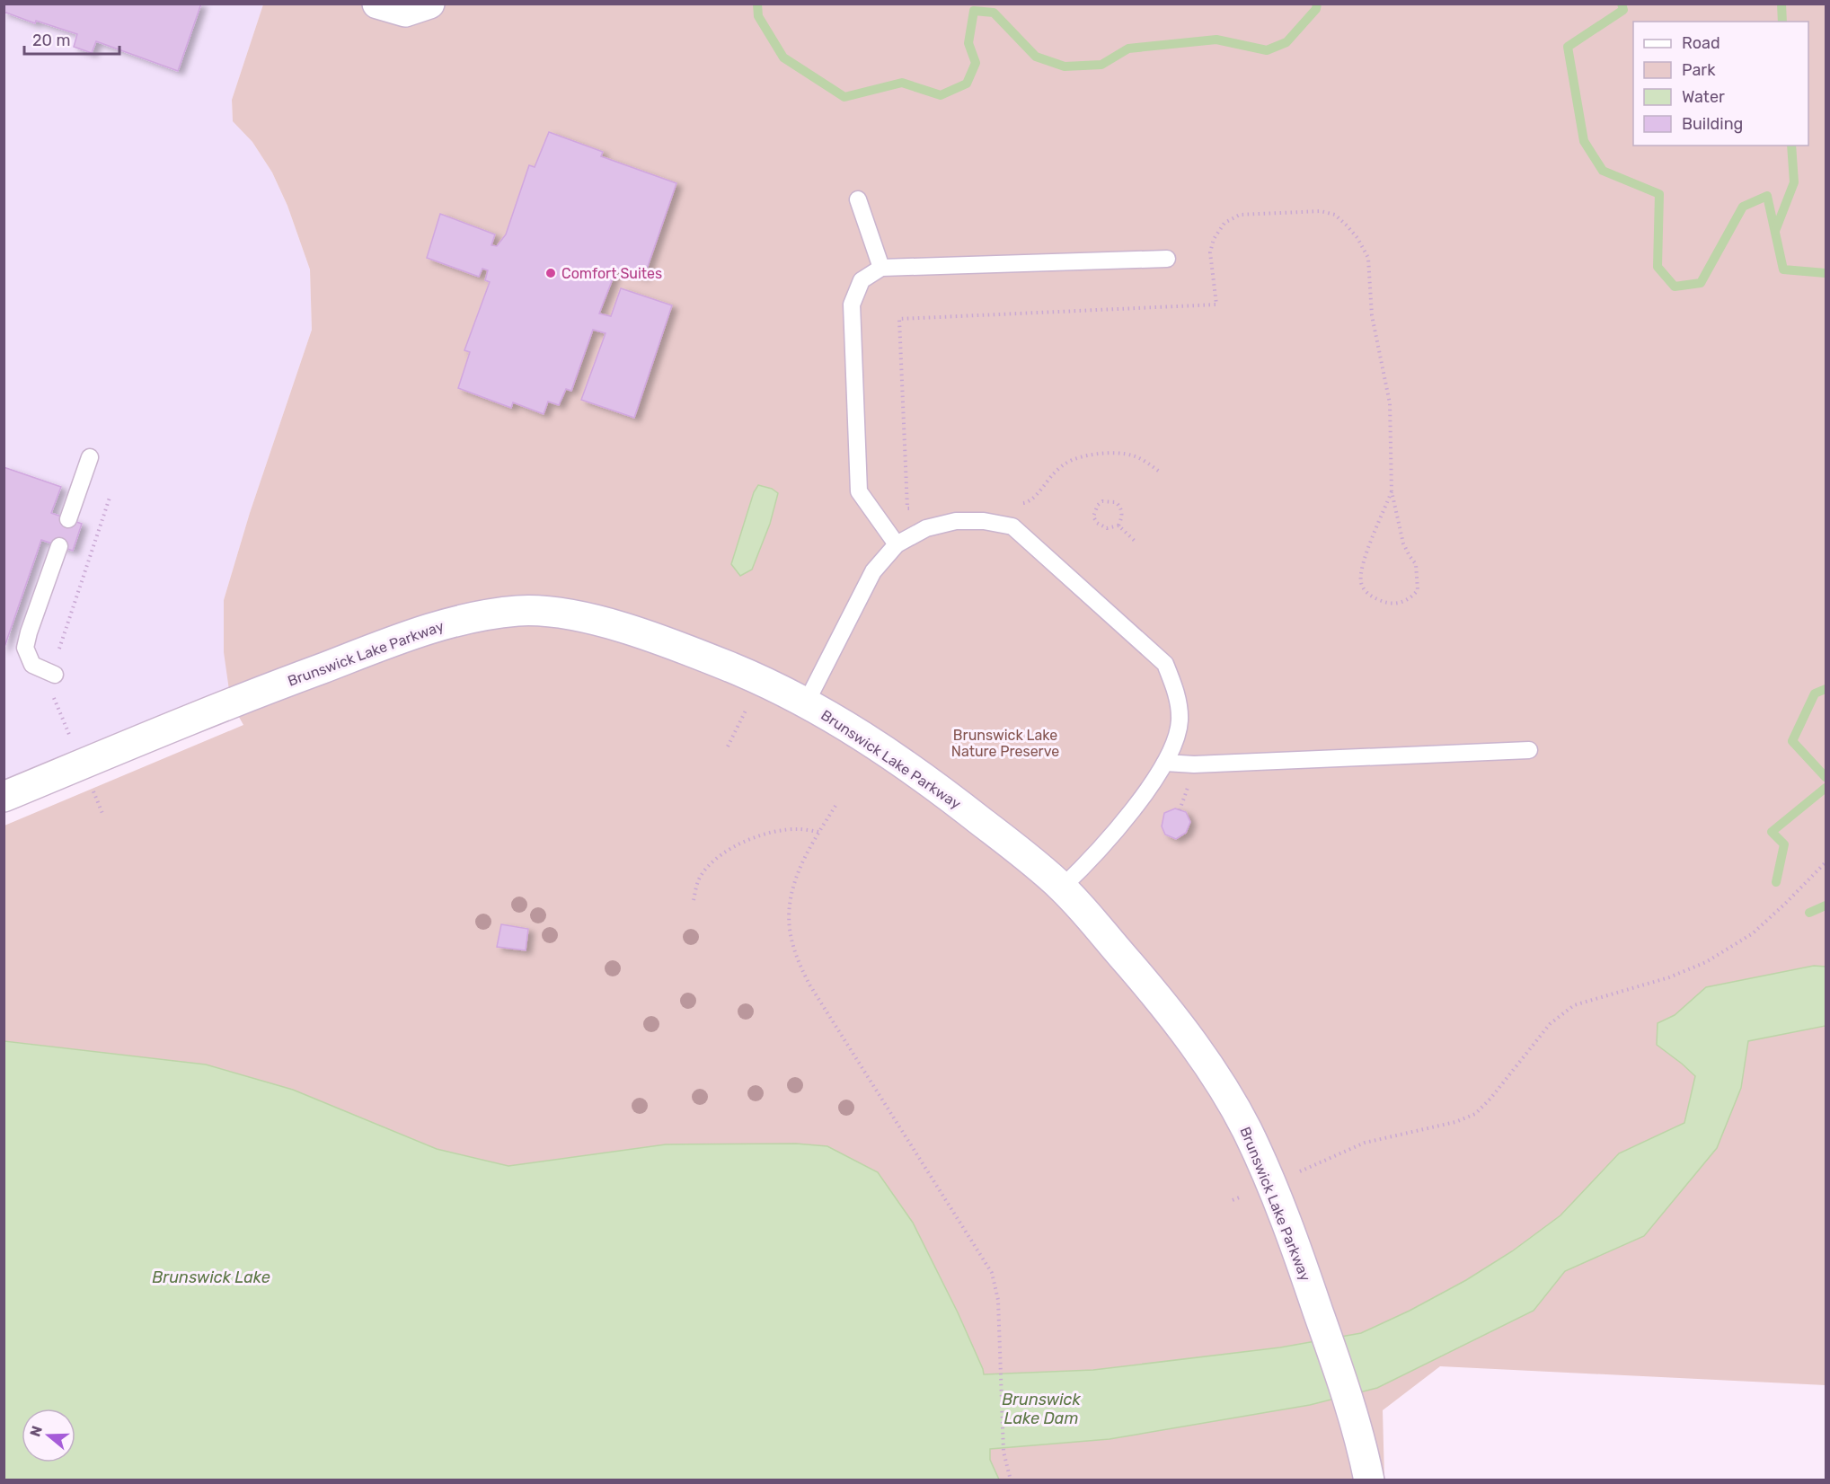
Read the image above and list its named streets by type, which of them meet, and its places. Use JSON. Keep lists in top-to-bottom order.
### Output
{
  "streets": {
    "street": ["Brunswick Lake Parkway"]
  },
  "water": ["Brunswick Lake", "Brunswick Lake Dam"],
  "parks": ["Brunswick Lake Nature Preserve"],
  "places": ["Comfort Suites"],
  "legend": [
    "Road",
    "Park",
    "Water",
    "Building"
  ],
  "scale_bar": "20 m",
  "north": "left"
}
